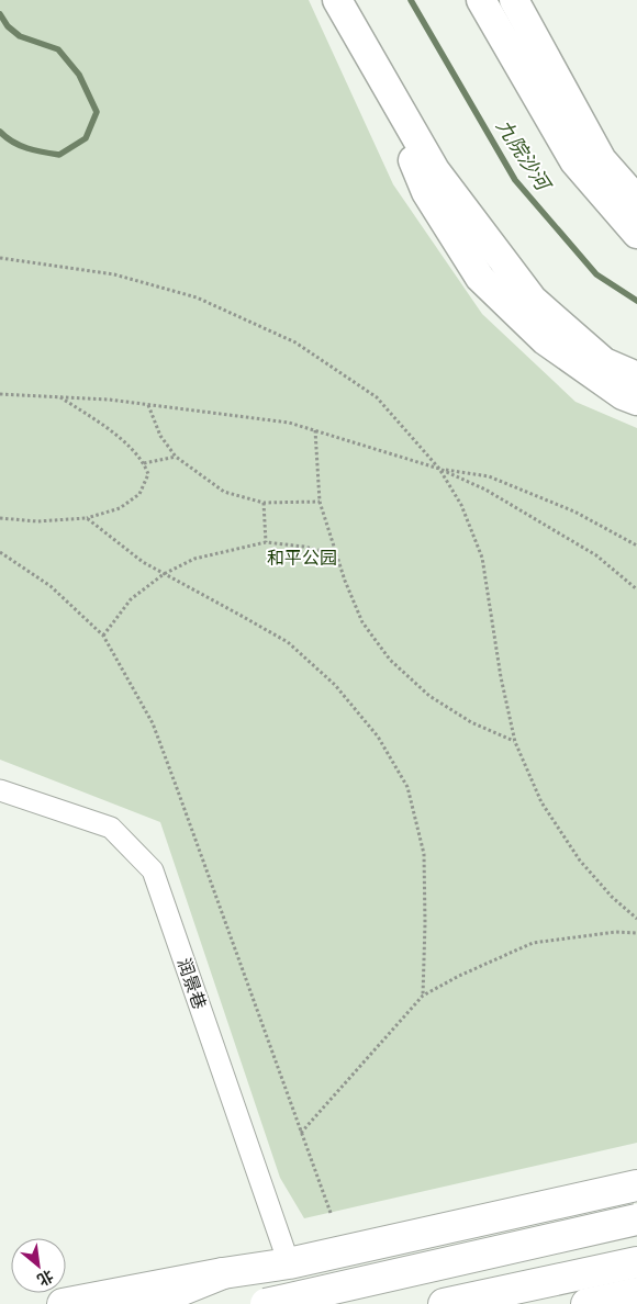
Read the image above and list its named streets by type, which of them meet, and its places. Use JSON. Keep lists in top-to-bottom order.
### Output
{
  "streets": {
    "street": ["润景巷"]
  },
  "water": ["九院沙河"],
  "parks": ["和平公园"],
  "north": "bottom right"
}
